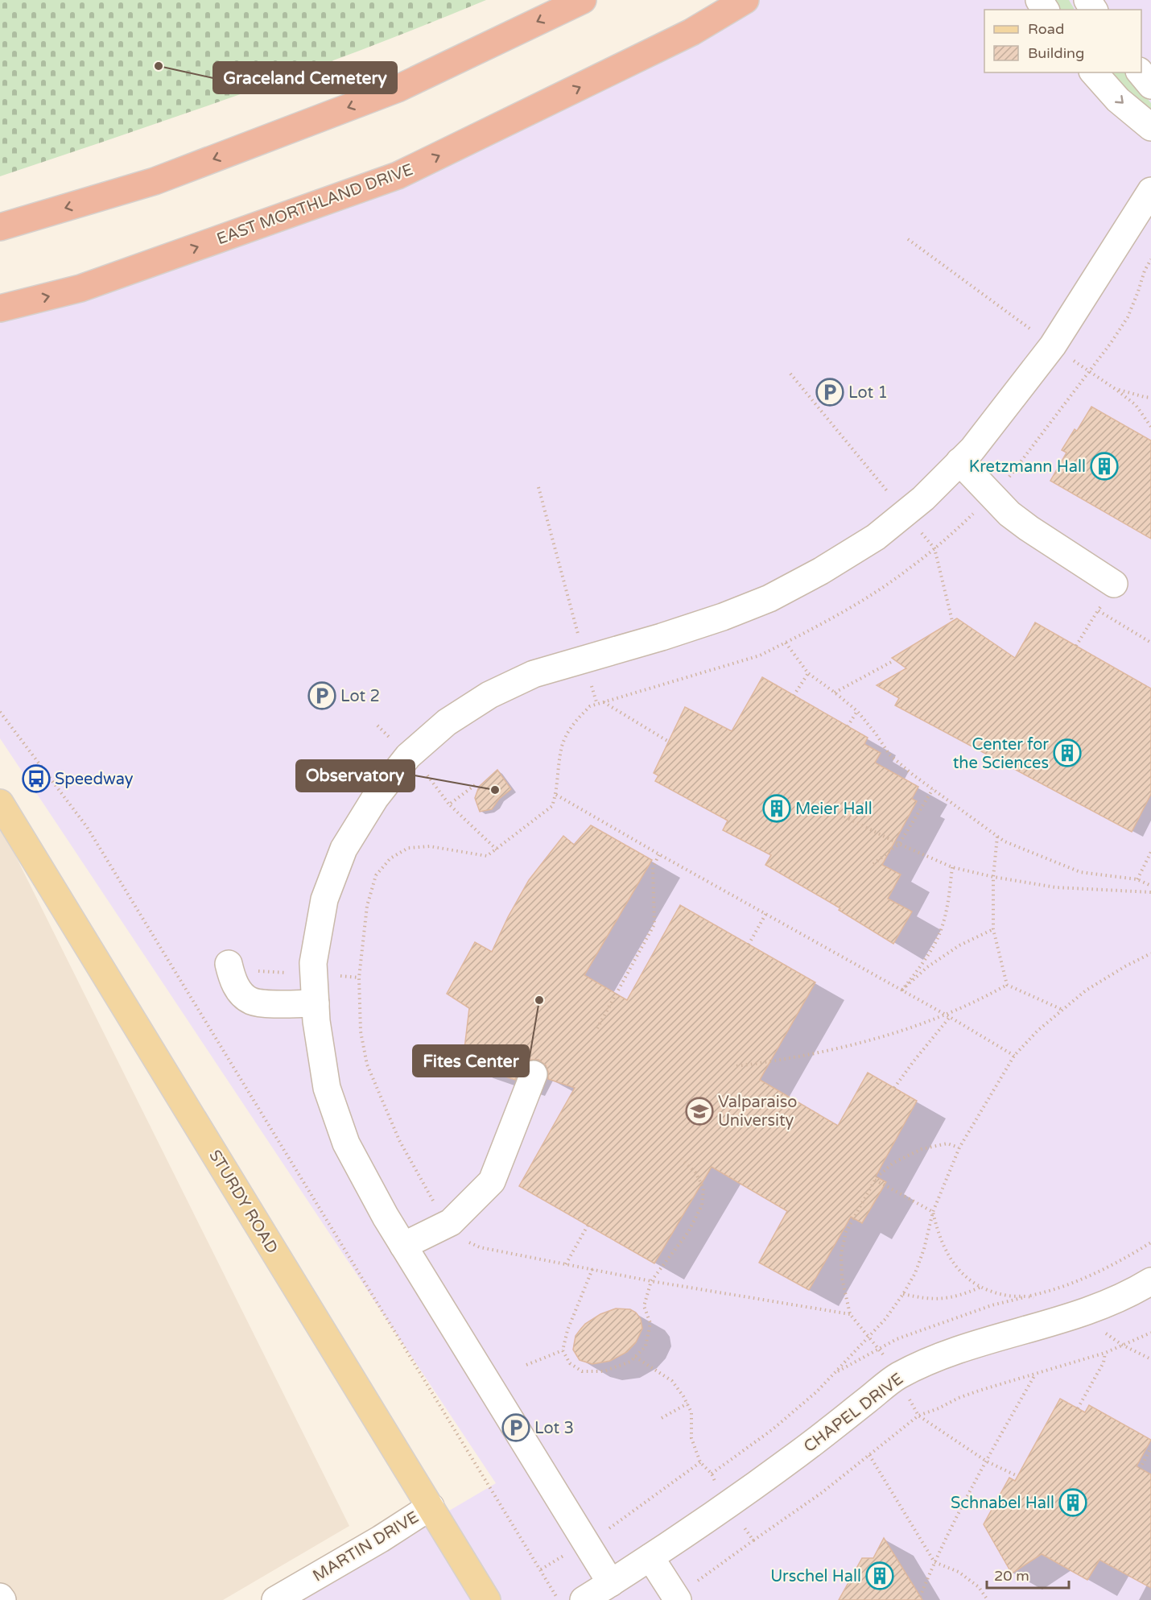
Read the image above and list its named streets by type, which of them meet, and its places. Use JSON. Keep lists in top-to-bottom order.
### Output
{
  "streets": {
    "highway": ["EAST MORTHLAND DRIVE"],
    "main road": ["STURDY ROAD"],
    "street": ["CHAPEL DRIVE", "MARTIN DRIVE"]
  },
  "crossings": [
    ["STURDY ROAD", "MARTIN DRIVE"]
  ],
  "places": {
    "other": ["Graceland Cemetery", "Observatory", "Fites Center"],
    "parking": ["Lot 1", "Lot 2", "Lot 3"],
    "building": [
      "Kretzmann Hall",
      "Center for the Sciences",
      "Meier Hall",
      "Schnabel Hall",
      "Urschel Hall"
    ],
    "bus stop": ["Speedway"],
    "school or university": ["Valparaiso University"]
  },
  "legend": ["Road", "Building"],
  "scale_bar": "20 m"
}
